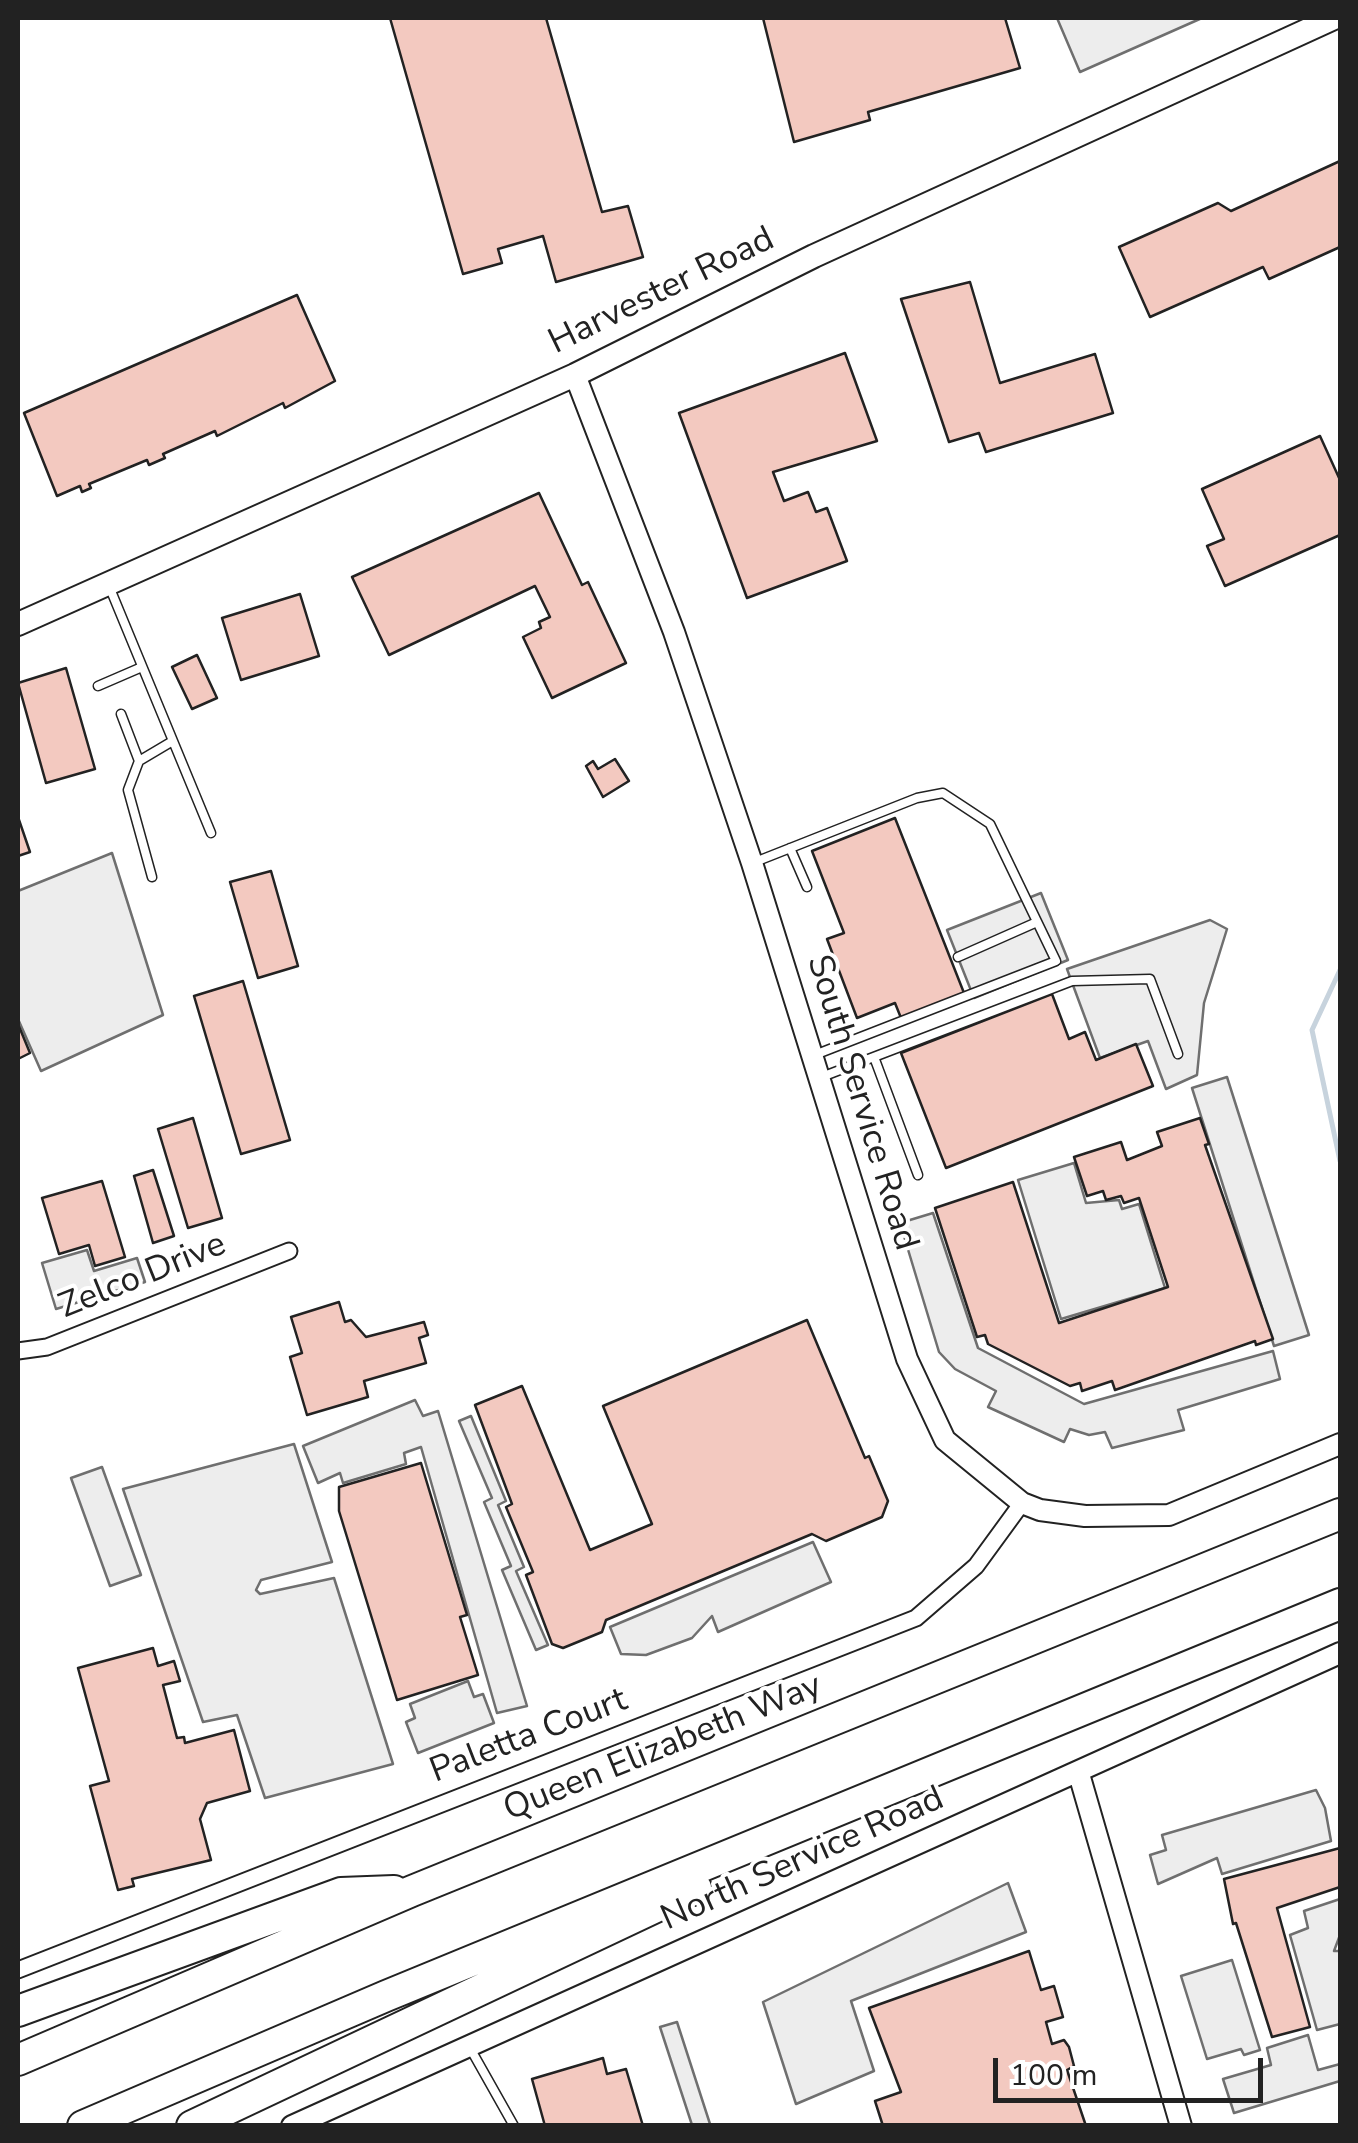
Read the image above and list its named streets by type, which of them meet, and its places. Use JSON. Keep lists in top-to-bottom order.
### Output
{
  "streets": {
    "highway": ["Queen Elizabeth Way"],
    "main road": ["Harvester Road"],
    "street": [
      "South Service Road",
      "Zelco Drive",
      "Paletta Court",
      "North Service Road"
    ]
  },
  "crossings": [
    ["Harvester Road", "South Service Road"],
    ["South Service Road", "Paletta Court"]
  ],
  "scale_bar": "100 m"
}
